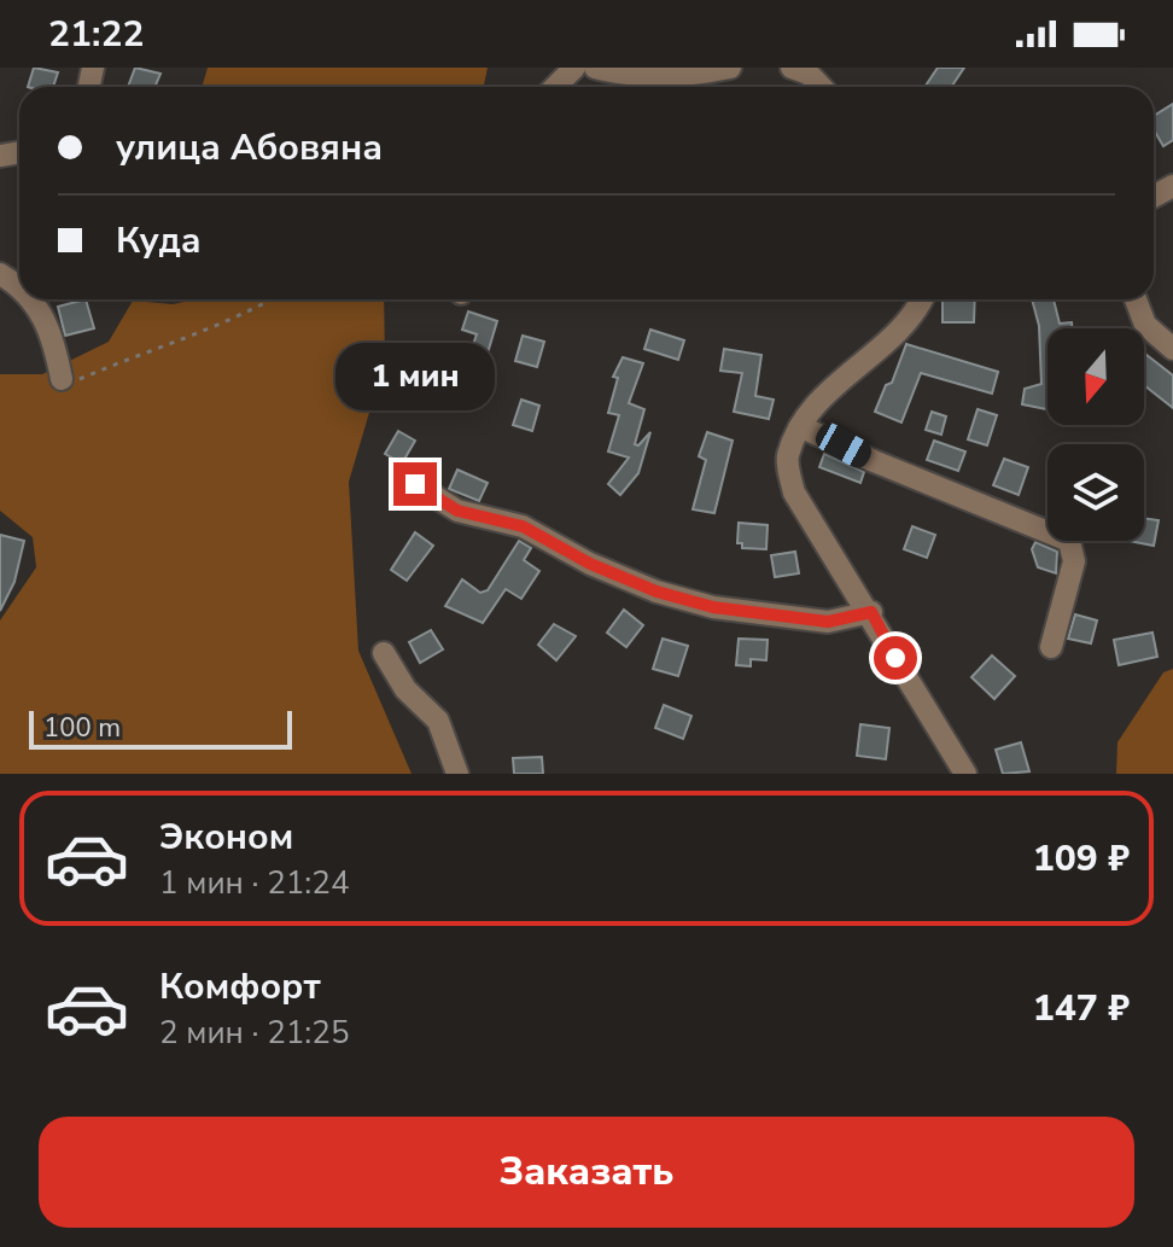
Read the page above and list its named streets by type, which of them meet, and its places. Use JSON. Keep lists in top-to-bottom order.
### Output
{
  "scale_bar": "100 m",
  "north": "bottom",
  "page": {
    "status": "21:22",
    "banner": ["улица Абовяна", "Куда"],
    "bubble": "1 мин",
    "scale": "100 m",
    "list": [
      {
        "name": "Эконом",
        "note": "1 мин · 21:24",
        "value": "109 ₽"
      },
      {
        "name": "Комфорт",
        "note": "2 мин · 21:25",
        "value": "147 ₽"
      }
    ],
    "buttons": "Заказать"
  }
}
